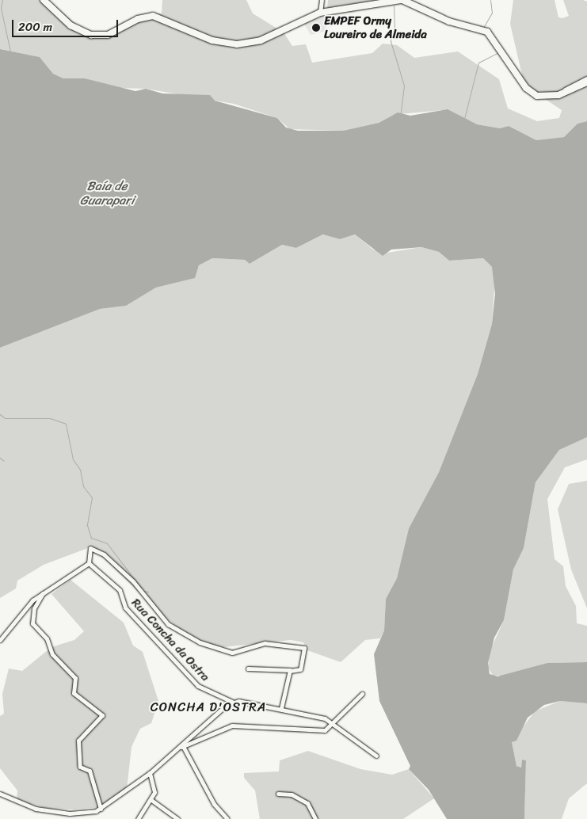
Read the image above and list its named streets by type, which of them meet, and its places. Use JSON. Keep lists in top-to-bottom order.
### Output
{
  "streets": {
    "street": ["Rua Concha da Ostra"]
  },
  "districts": ["CONCHA D'OSTRA"],
  "water": ["Baía de Guarapari"],
  "places": ["EMPEF Ormy Loureiro de Almeida"],
  "scale_bar": "200 m"
}
